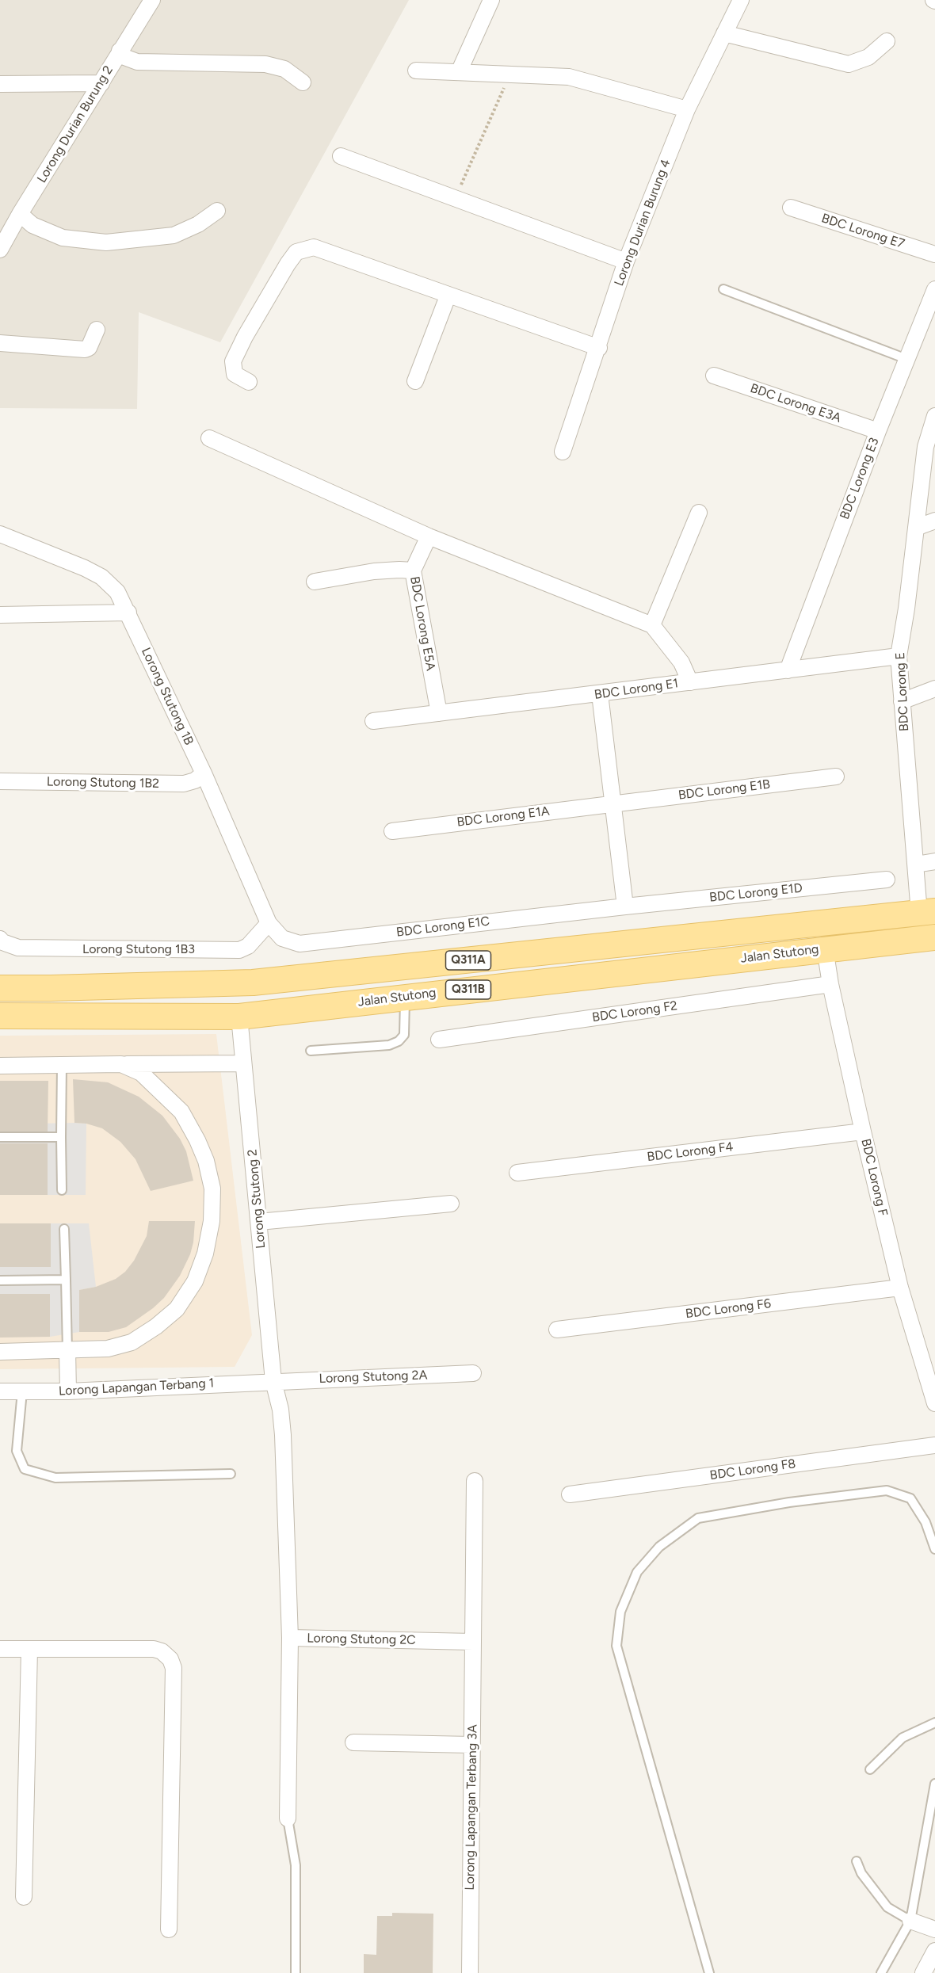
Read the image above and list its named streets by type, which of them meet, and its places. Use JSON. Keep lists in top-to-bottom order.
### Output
{
  "streets": {
    "main road": ["Jalan Stutong", "Q311A", "Q311B"],
    "street": [
      "Lorong Durian Burung 2",
      "Lorong Durian Burung 4",
      "BDC Lorong E7",
      "BDC Lorong E3A",
      "BDC Lorong E3",
      "BDC Lorong E5A",
      "BDC Lorong E1",
      "BDC Lorong E",
      "Lorong Stutong 1B",
      "Lorong Stutong 1B2",
      "BDC Lorong E1B",
      "BDC Lorong E1A",
      "BDC Lorong E1D",
      "BDC Lorong E1C",
      "Lorong Stutong 1B3",
      "BDC Lorong F2",
      "BDC Lorong F4",
      "BDC Lorong F",
      "Lorong Stutong 2",
      "BDC Lorong F6",
      "Lorong Stutong 2A",
      "Lorong Lapangan Terbang 1",
      "BDC Lorong F8",
      "Lorong Stutong 2C",
      "Lorong Lapangan Terbang 3A"
    ]
  },
  "crossings": [
    ["BDC Lorong E3A", "BDC Lorong E3"],
    ["BDC Lorong E3", "BDC Lorong E1"],
    ["BDC Lorong E5A", "BDC Lorong E1"],
    ["BDC Lorong E1", "BDC Lorong E"],
    ["BDC Lorong E", "Jalan Stutong"],
    ["Lorong Stutong 1B", "Lorong Stutong 1B2"],
    ["Lorong Stutong 1B", "BDC Lorong E1C"],
    ["Lorong Stutong 1B", "Lorong Stutong 1B3"],
    ["BDC Lorong E1B", "BDC Lorong E1A"],
    ["BDC Lorong E1D", "BDC Lorong E1C"],
    ["BDC Lorong E1C", "Lorong Stutong 1B3"],
    ["Jalan Stutong", "BDC Lorong F"],
    ["Jalan Stutong", "Lorong Stutong 2"],
    ["BDC Lorong F2", "BDC Lorong F"],
    ["BDC Lorong F4", "BDC Lorong F"],
    ["BDC Lorong F", "BDC Lorong F6"],
    ["Lorong Stutong 2", "Lorong Stutong 2A"],
    ["Lorong Stutong 2", "Lorong Lapangan Terbang 1"],
    ["Lorong Stutong 2", "Lorong Stutong 2C"],
    ["Lorong Stutong 2A", "Lorong Lapangan Terbang 1"],
    ["Lorong Stutong 2A", "Lorong Stutong 2C"],
    ["Lorong Lapangan Terbang 1", "Lorong Stutong 2C"],
    ["Lorong Stutong 2C", "Lorong Lapangan Terbang 3A"]
  ]
}
